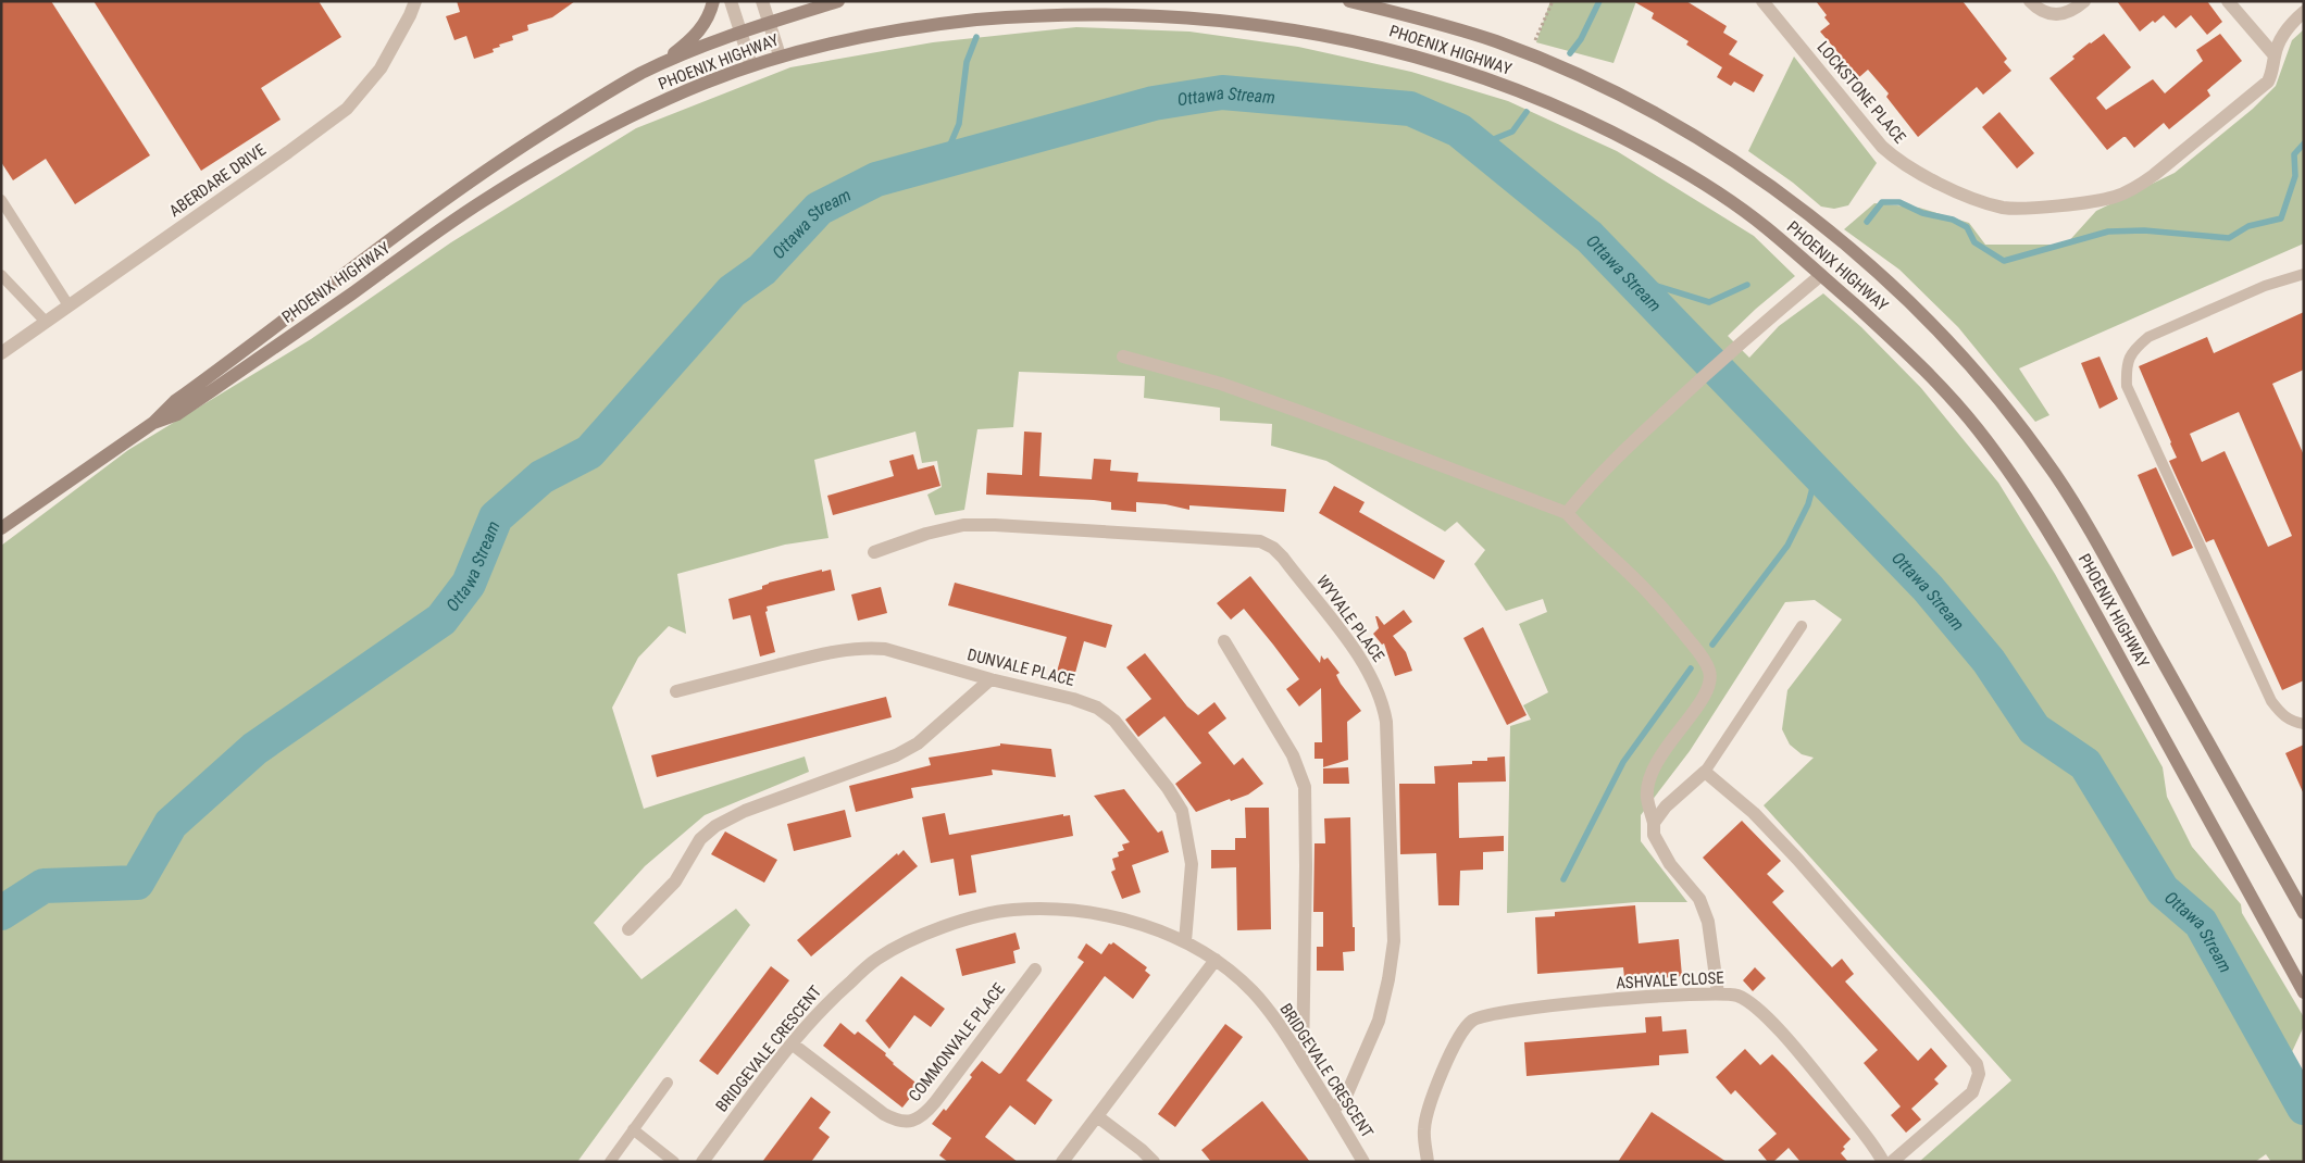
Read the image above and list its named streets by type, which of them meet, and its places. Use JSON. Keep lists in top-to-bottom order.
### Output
{
  "streets": {
    "main road": ["PHOENIX HIGHWAY"],
    "street": [
      "LOCKSTONE PLACE",
      "ABERDARE DRIVE",
      "WYVALE PLACE",
      "DUNVALE PLACE",
      "ASHVALE CLOSE",
      "COMMONVALE PLACE",
      "BRIDGEVALE CRESCENT"
    ]
  },
  "crossings": [
    ["WYVALE PLACE", "BRIDGEVALE CRESCENT"],
    ["DUNVALE PLACE", "BRIDGEVALE CRESCENT"],
    ["COMMONVALE PLACE", "BRIDGEVALE CRESCENT"]
  ],
  "water": ["Ottawa Stream"]
}
